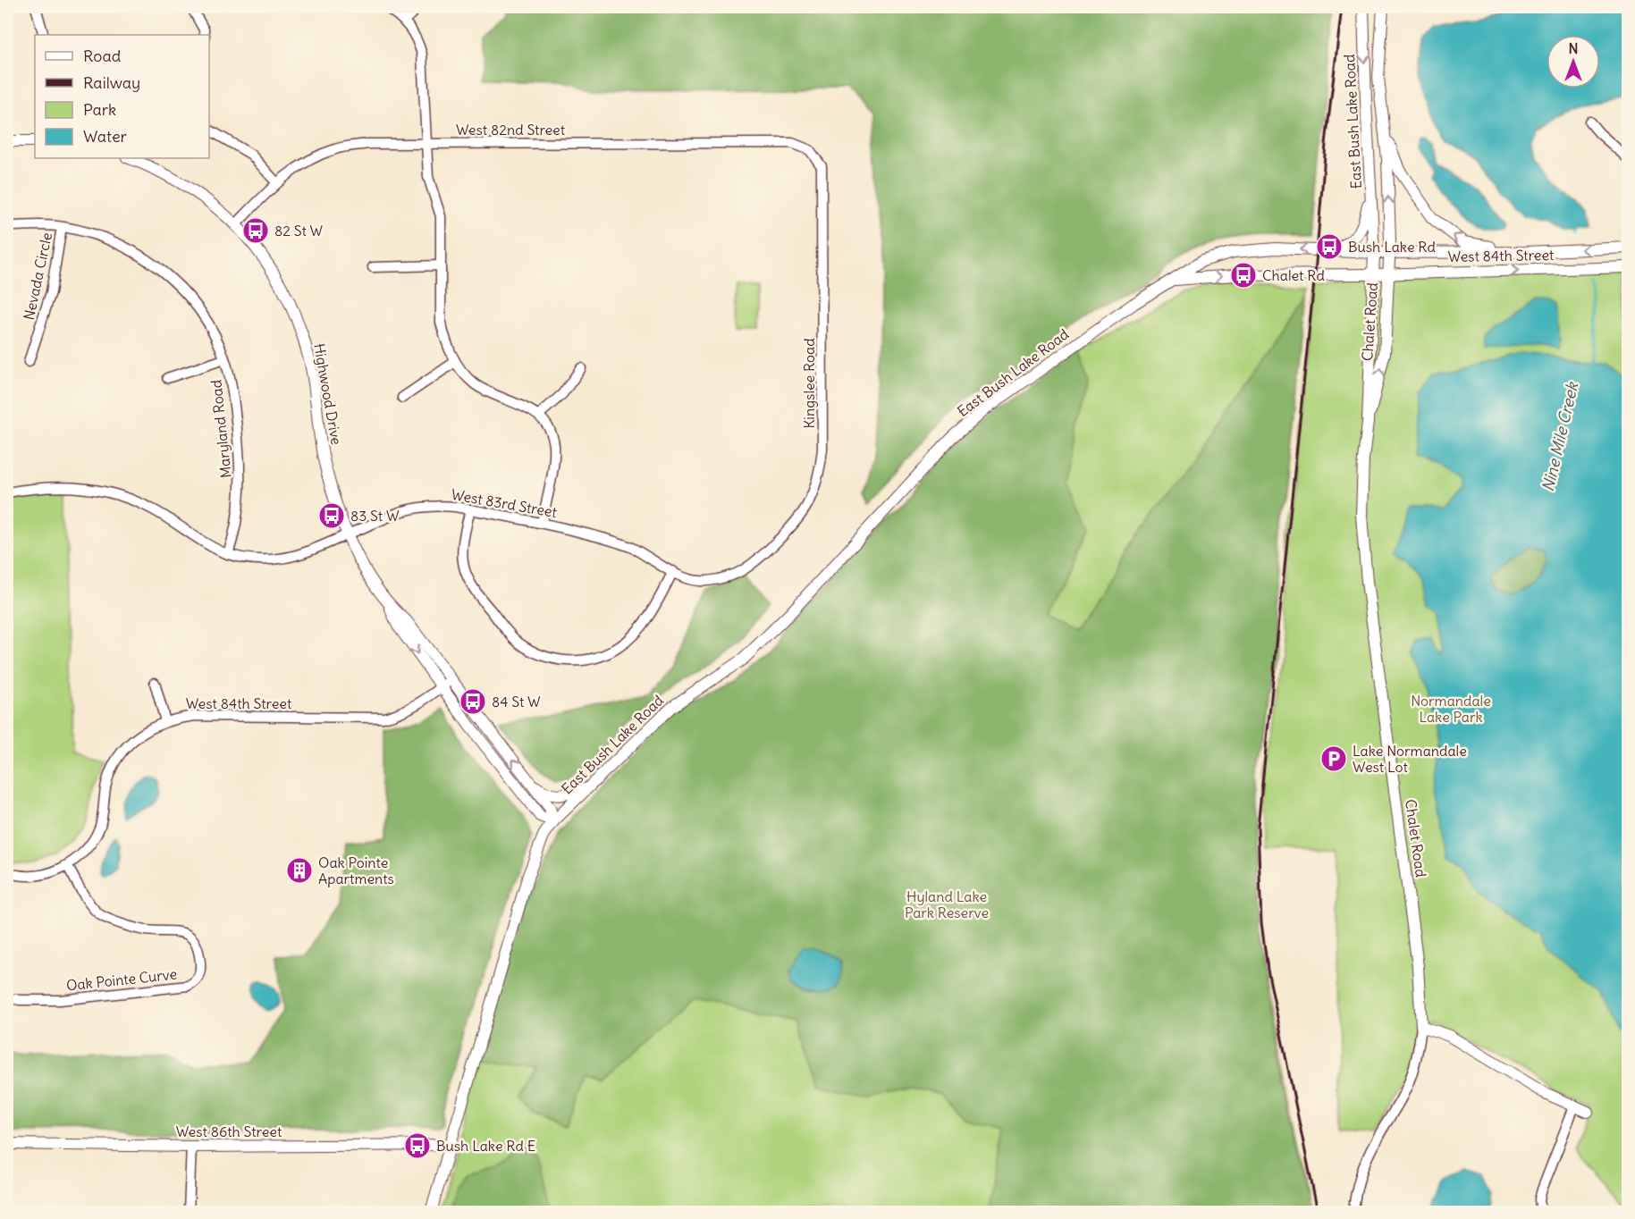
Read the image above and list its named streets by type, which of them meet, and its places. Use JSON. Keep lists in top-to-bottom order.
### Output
{
  "streets": {
    "street": [
      "East Bush Lake Road",
      "West 82nd Street",
      "West 84th Street",
      "Nevada Circle",
      "Chalet Road",
      "Kingslee Road",
      "Highwood Drive",
      "Maryland Road",
      "West 83rd Street",
      "Oak Pointe Curve",
      "West 86th Street"
    ]
  },
  "crossings": [
    ["East Bush Lake Road", "West 84th Street"],
    ["East Bush Lake Road", "Chalet Road"],
    ["East Bush Lake Road", "Highwood Drive"],
    ["East Bush Lake Road", "West 86th Street"],
    ["West 82nd Street", "Kingslee Road"],
    ["West 82nd Street", "Highwood Drive"],
    ["West 84th Street", "Chalet Road"],
    ["West 84th Street", "Highwood Drive"],
    ["West 84th Street", "Oak Pointe Curve"],
    ["Nevada Circle", "Maryland Road"],
    ["Kingslee Road", "West 83rd Street"],
    ["Highwood Drive", "West 83rd Street"],
    ["Maryland Road", "West 83rd Street"]
  ],
  "water": ["Nine Mile Creek"],
  "parks": ["Normandale Lake Park", "Hyland Lake Park Reserve"],
  "places": {
    "bus stop": [
      "82 St W",
      "Bush Lake Rd",
      "Chalet Rd",
      "83 St W",
      "84 St W",
      "Bush Lake Rd E"
    ],
    "parking": ["Lake Normandale West Lot"],
    "building": ["Oak Pointe Apartments"]
  },
  "legend": [
    "Road",
    "Railway",
    "Park",
    "Water"
  ],
  "north": "top"
}
